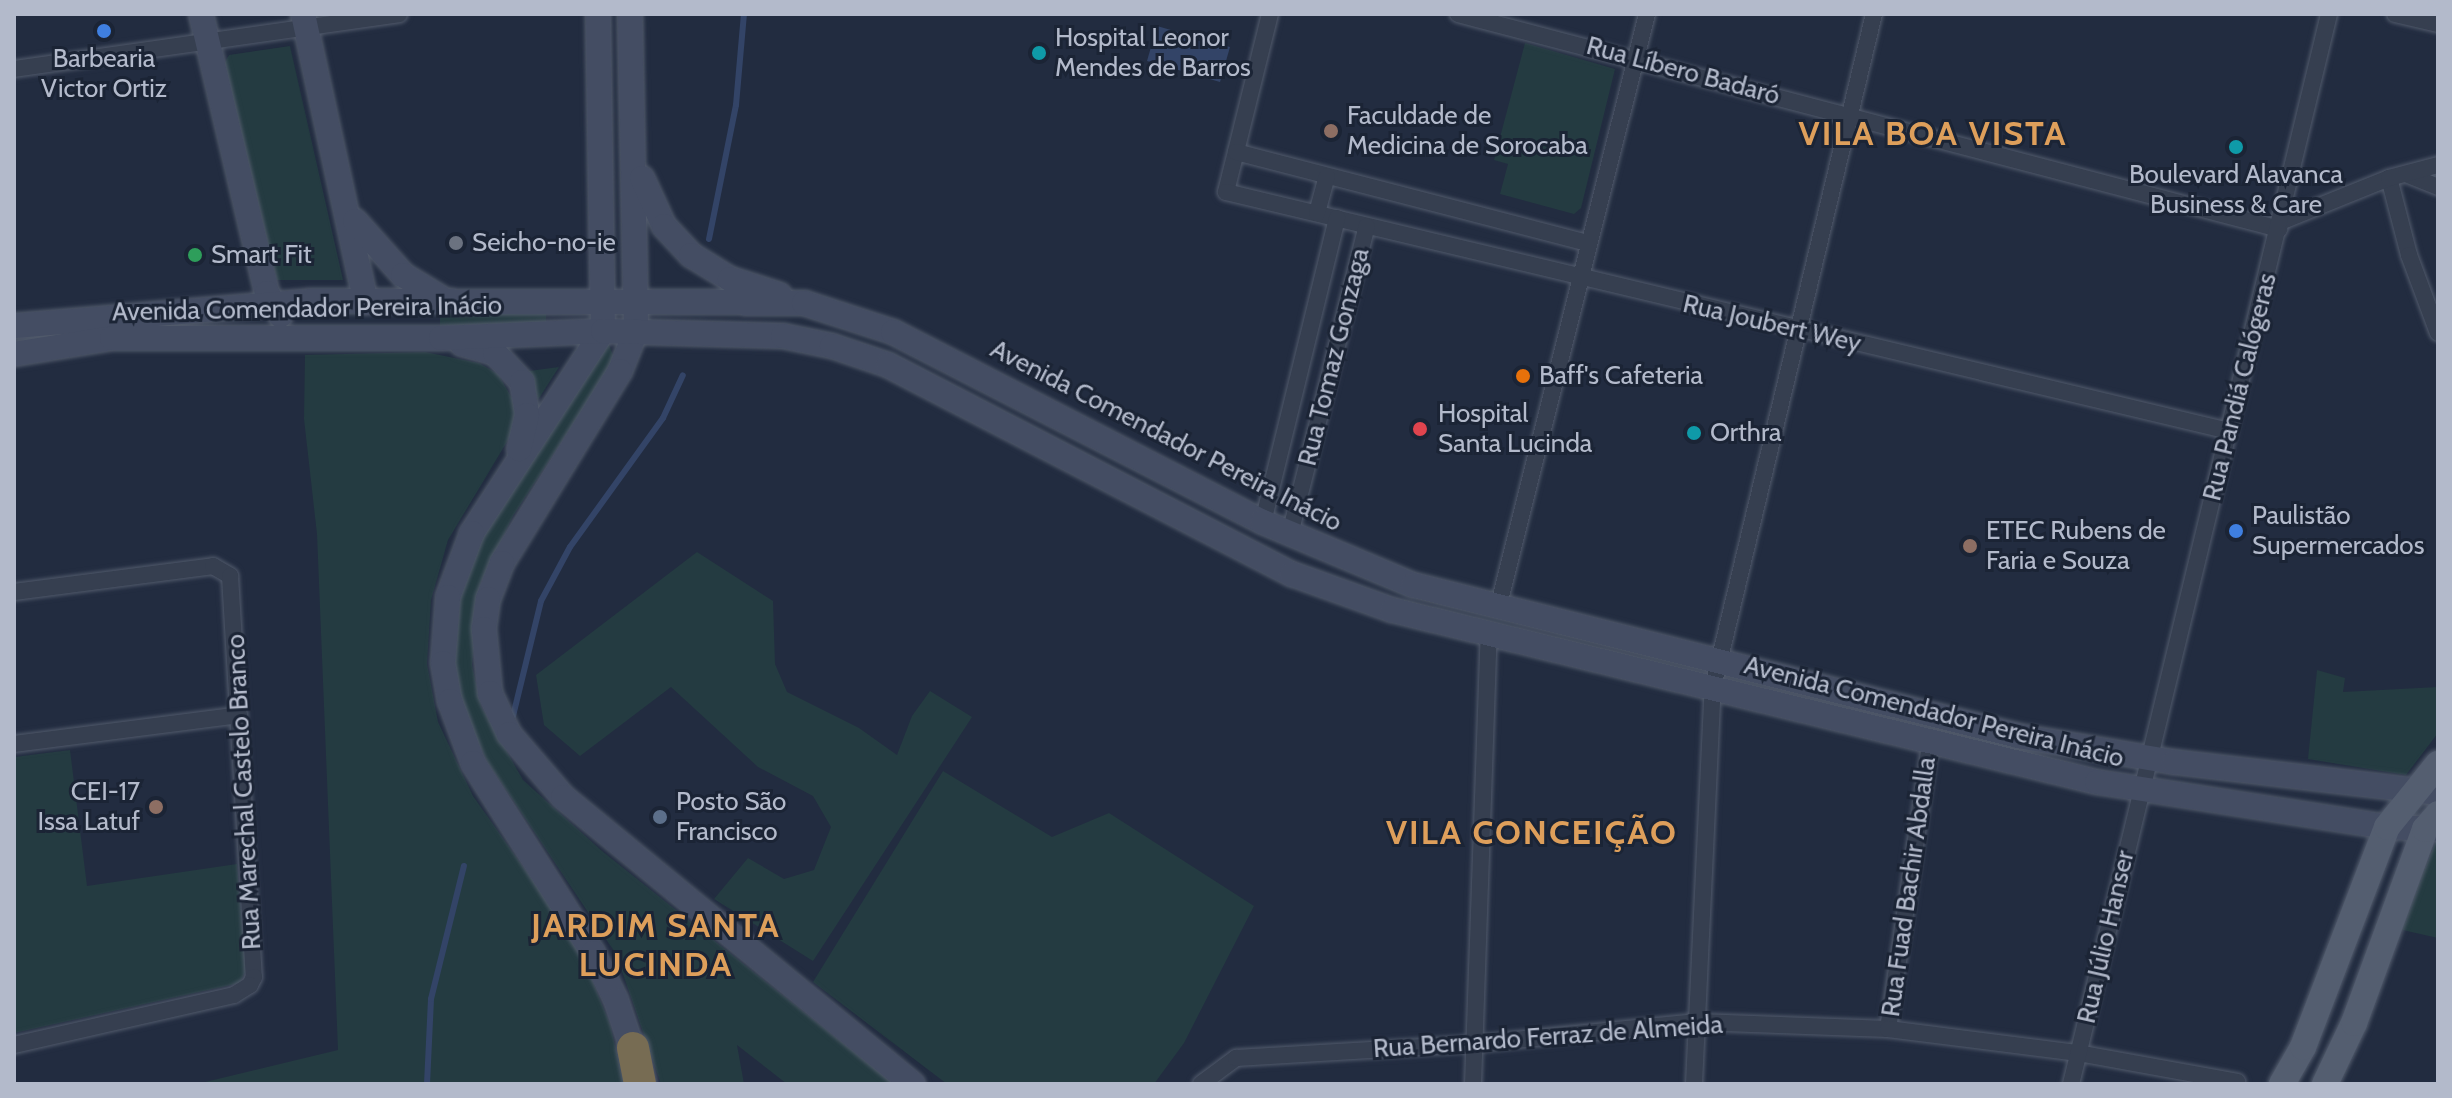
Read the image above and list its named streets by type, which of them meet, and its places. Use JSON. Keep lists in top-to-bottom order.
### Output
{
  "streets": {
    "main road": ["Avenida Comendador Pereira Inácio"],
    "street": [
      "Rua Líbero Badaró",
      "Rua Joubert Wey",
      "Rua Tomaz Gonzaga",
      "Rua Pandiá Calógeras",
      "Rua Marechal Castelo Branco",
      "Rua Fuad Bachir Abdalla",
      "Rua Júlio Hanser",
      "Rua Bernardo Ferraz de Almeida"
    ]
  },
  "crossings": [
    ["Rua Líbero Badaró", "Rua Pandiá Calógeras"],
    ["Avenida Comendador Pereira Inácio", "Rua Tomaz Gonzaga"],
    ["Avenida Comendador Pereira Inácio", "Rua Pandiá Calógeras"],
    ["Avenida Comendador Pereira Inácio", "Rua Fuad Bachir Abdalla"],
    ["Avenida Comendador Pereira Inácio", "Rua Júlio Hanser"],
    ["Rua Joubert Wey", "Rua Tomaz Gonzaga"],
    ["Rua Joubert Wey", "Rua Pandiá Calógeras"],
    ["Rua Fuad Bachir Abdalla", "Rua Bernardo Ferraz de Almeida"],
    ["Rua Júlio Hanser", "Rua Bernardo Ferraz de Almeida"]
  ],
  "districts": ["VILA BOA VISTA", "VILA CONCEIÇÃO", "JARDIM SANTA LUCINDA"],
  "places": [
    "Barbearia Victor Ortiz",
    "Hospital Leonor Mendes de Barros",
    "Faculdade de Medicina de Sorocaba",
    "Boulevard Alavanca Business & Care",
    "Seicho-no-ie",
    "Smart Fit",
    "Baff's Cafeteria",
    "Hospital Santa Lucinda",
    "Orthra",
    "Paulistão Supermercados",
    "ETEC Rubens de Faria e Souza",
    "CEI-17 Issa Latuf",
    "Posto São Francisco"
  ]
}
